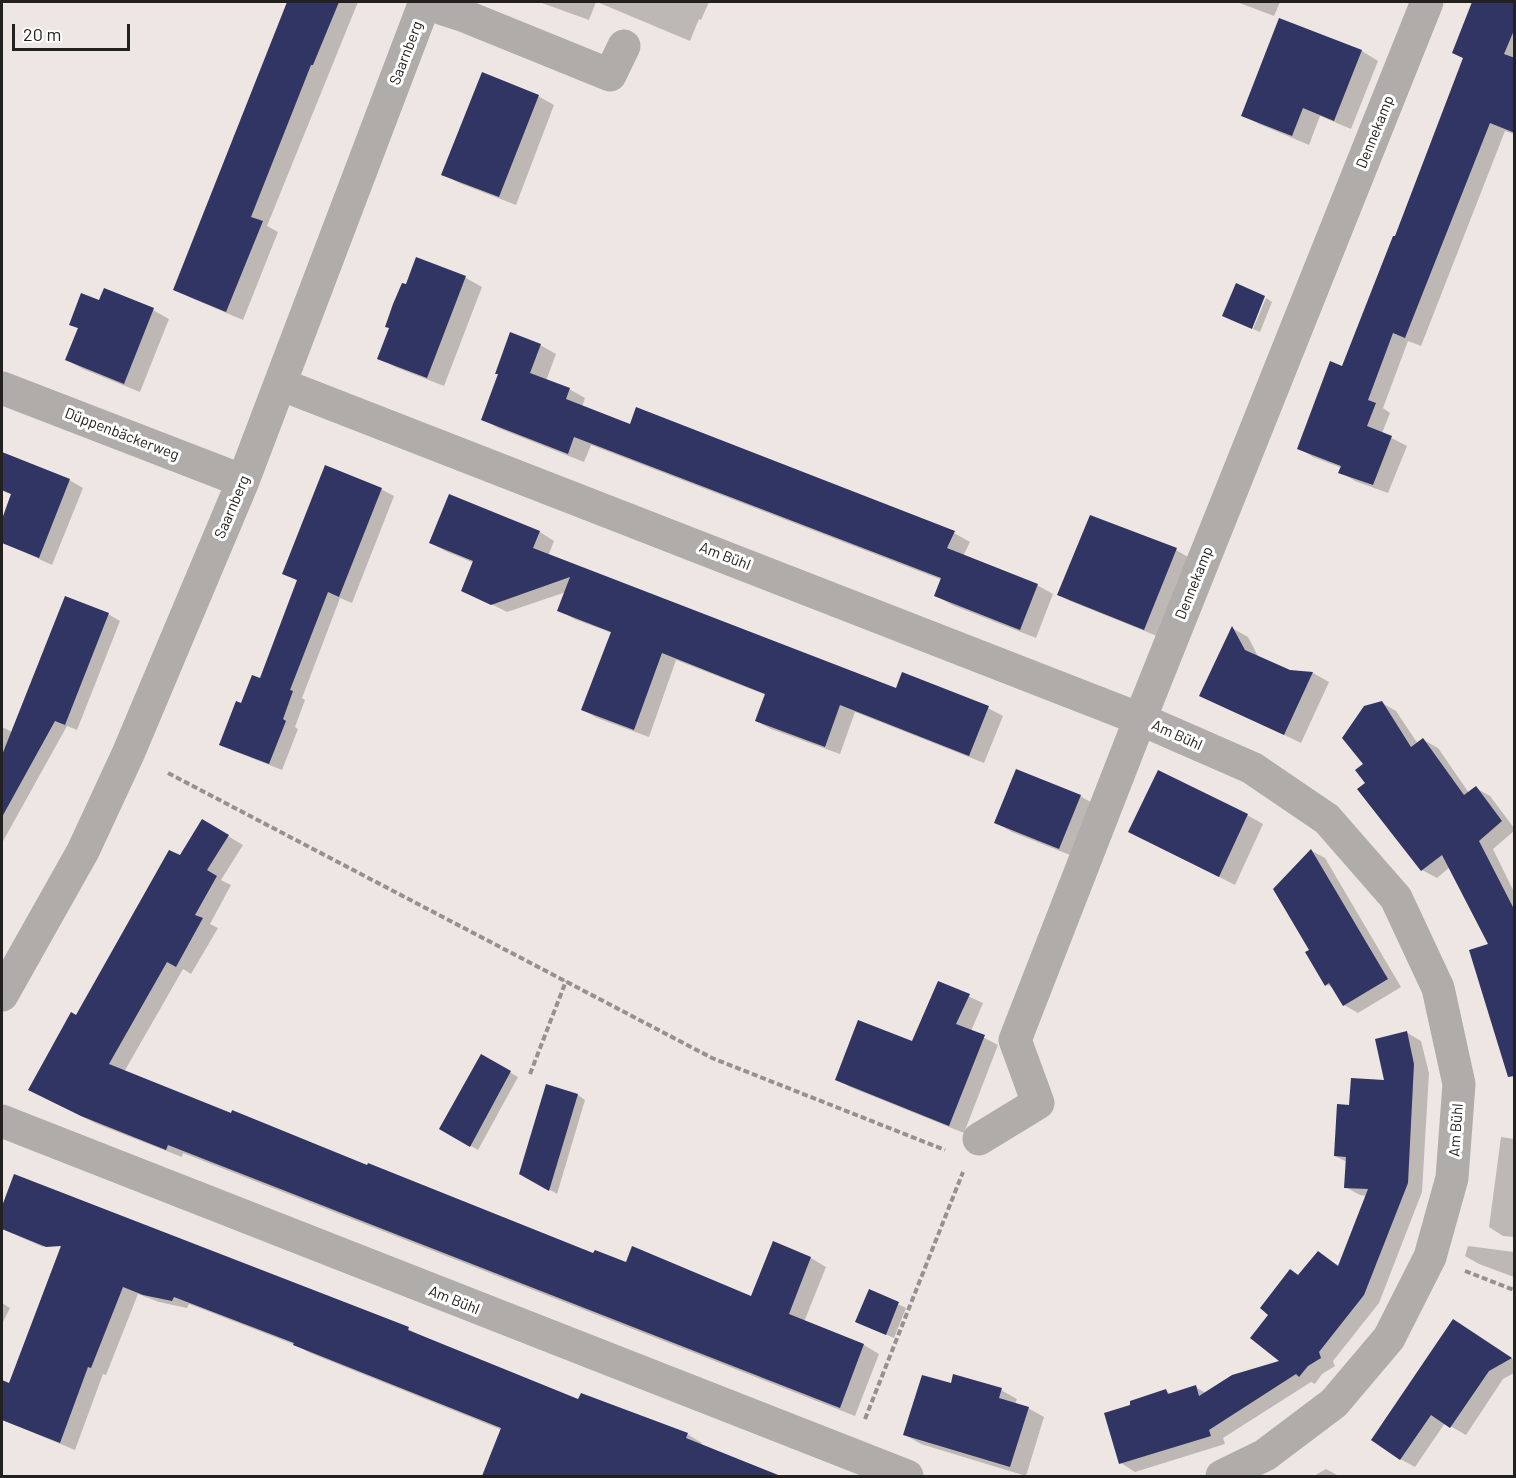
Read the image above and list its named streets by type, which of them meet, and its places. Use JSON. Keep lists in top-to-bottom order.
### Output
{
  "streets": {
    "street": [
      "Saarnberg",
      "Dennekamp",
      "Düppenbäckerweg",
      "Am Bühl"
    ]
  },
  "crossings": [
    ["Saarnberg", "Düppenbäckerweg"],
    ["Saarnberg", "Am Bühl"],
    ["Dennekamp", "Am Bühl"]
  ],
  "scale_bar": "20 m"
}
